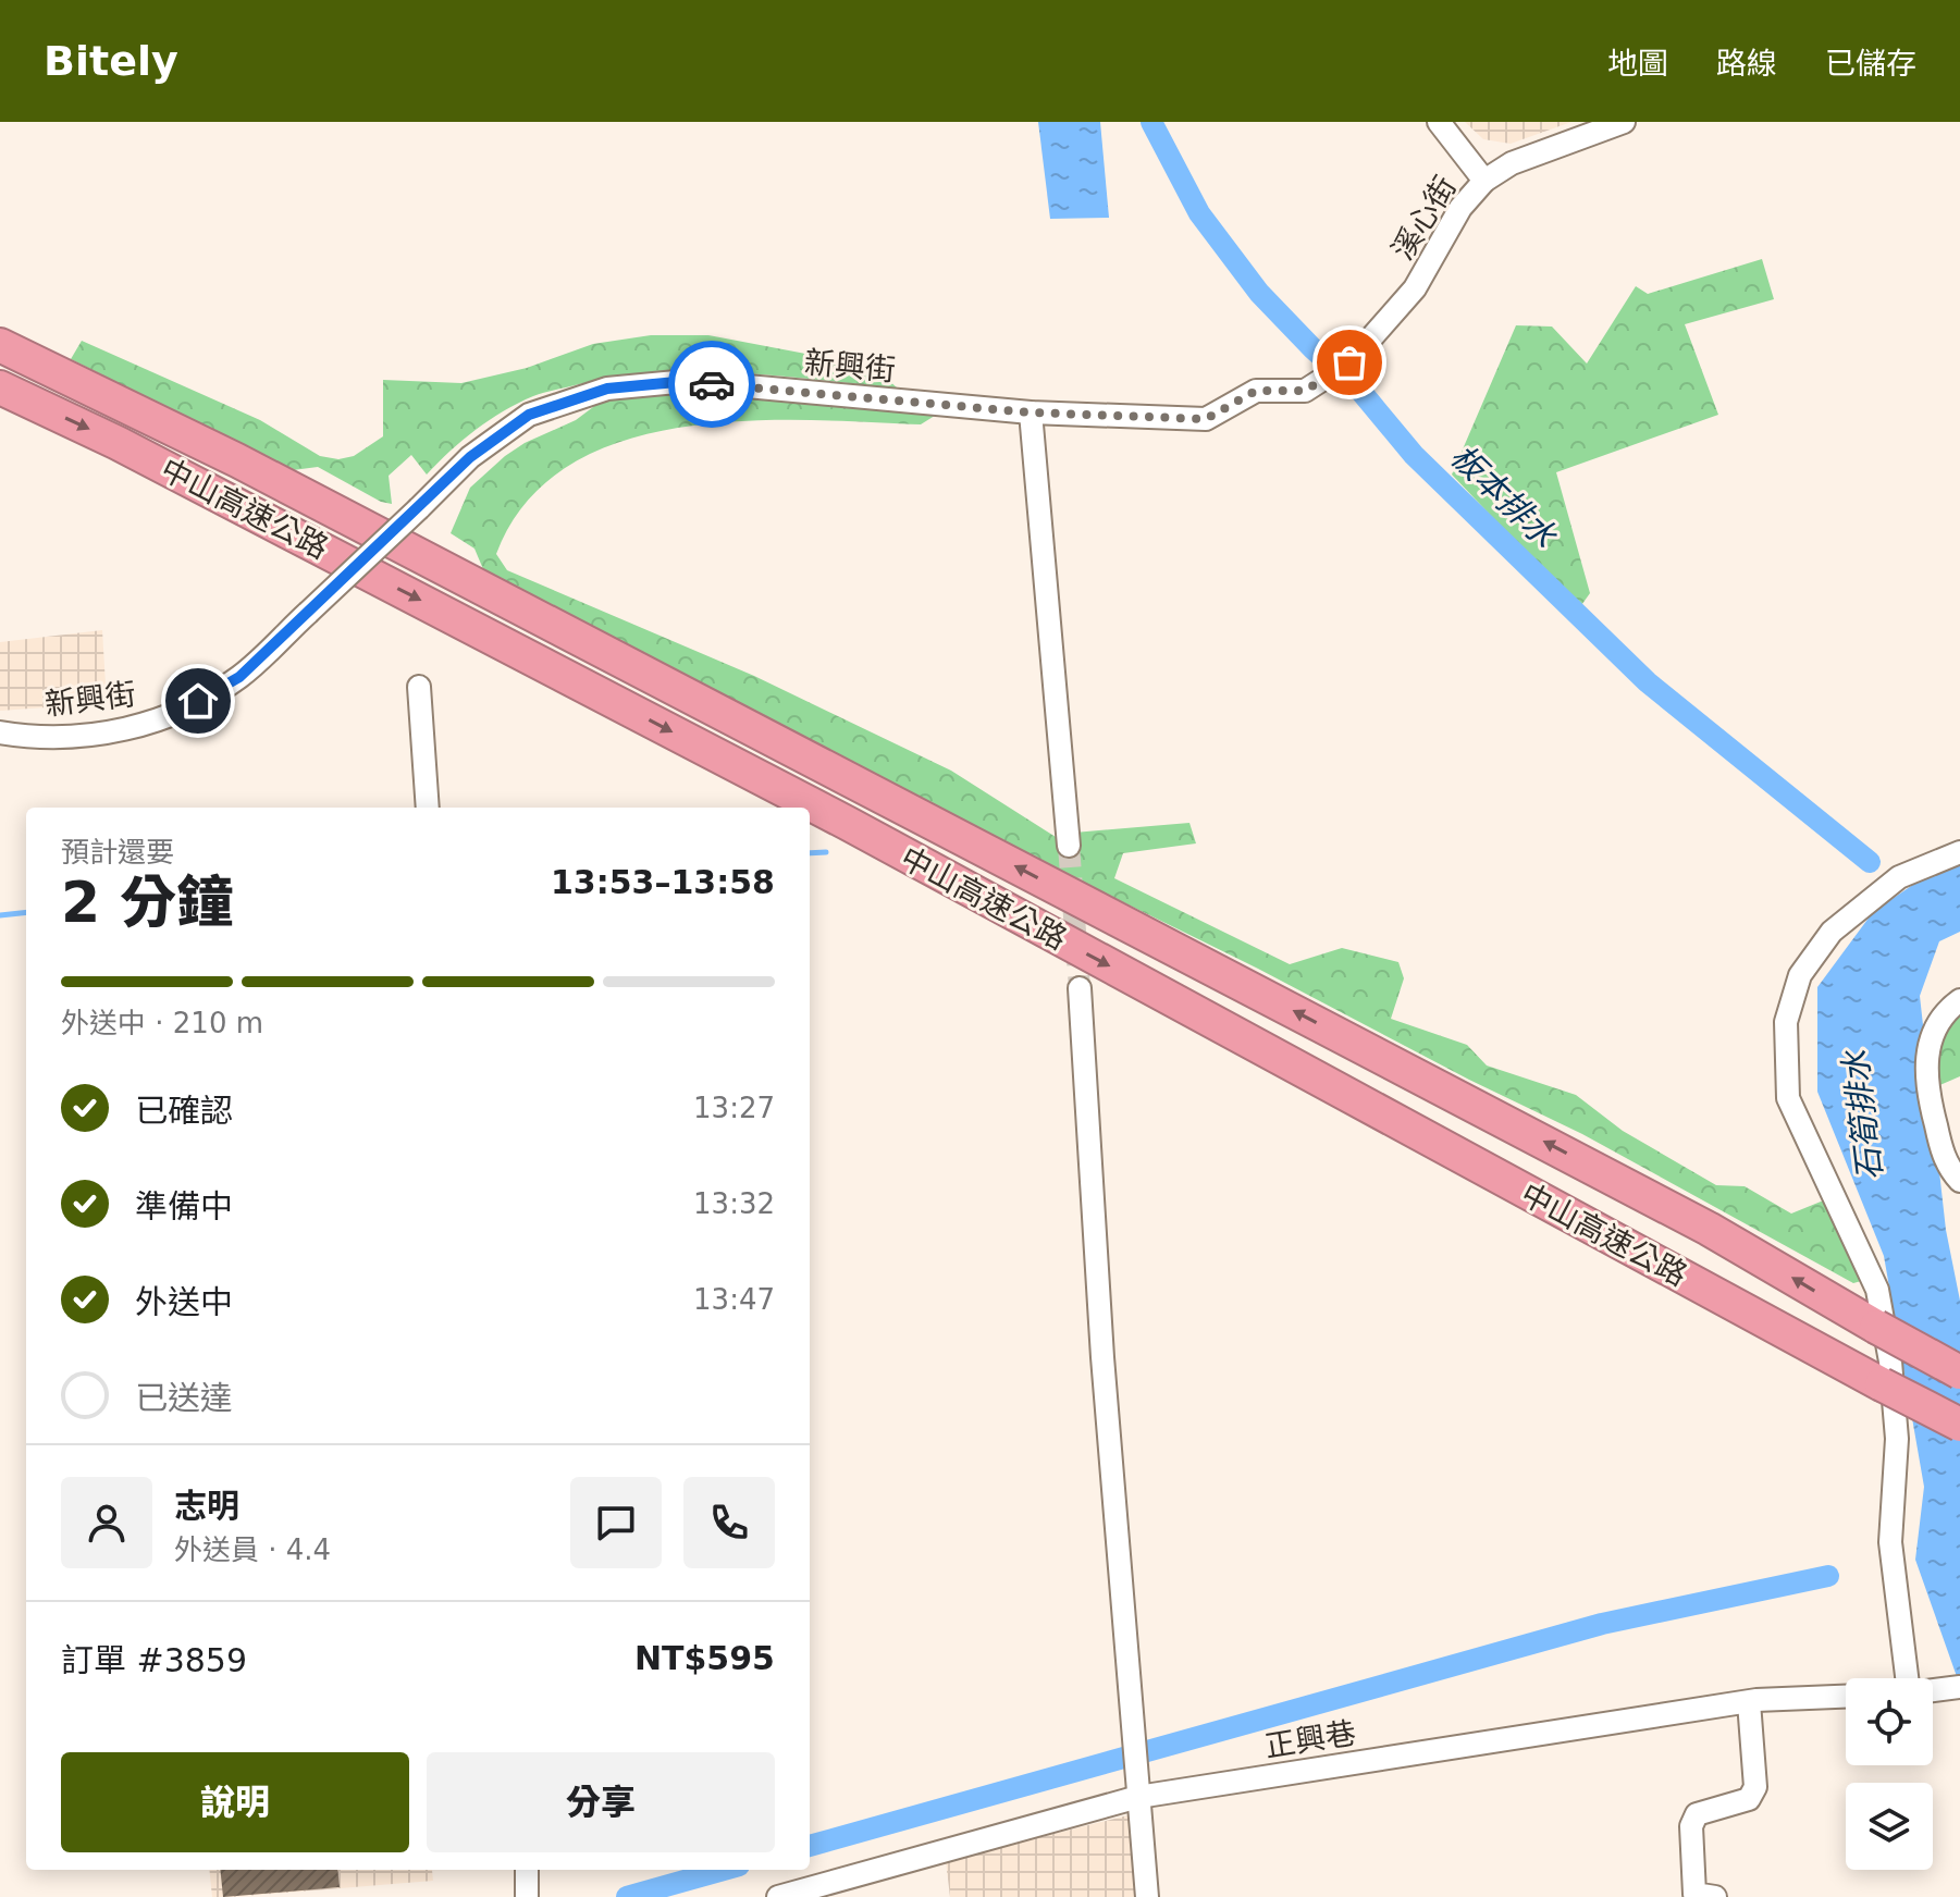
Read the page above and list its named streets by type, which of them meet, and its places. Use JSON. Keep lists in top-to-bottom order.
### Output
{
  "streets": {
    "highway": ["中山高速公路"],
    "street": ["溪心街", "新興街", "正興巷"]
  },
  "crossings": [
    ["溪心街", "新興街"]
  ],
  "water": ["板本排水", "石筍排水"],
  "page": {
    "header": "Bitely",
    "nav": ["地圖", "路線", "已儲存"],
    "heading": ["2 分鐘", "預計還要", "13:53–13:58"],
    "panel": [
      "志明",
      "外送員 · 4.4",
      "訂單 #3859",
      "NT$595"
    ],
    "bar": "外送中 · 210 m",
    "list": [
      ["已確認", "13:27"],
      ["準備中", "13:32"],
      ["外送中", "13:47"],
      "已送達"
    ],
    "buttons": ["說明", "分享"]
  }
}
